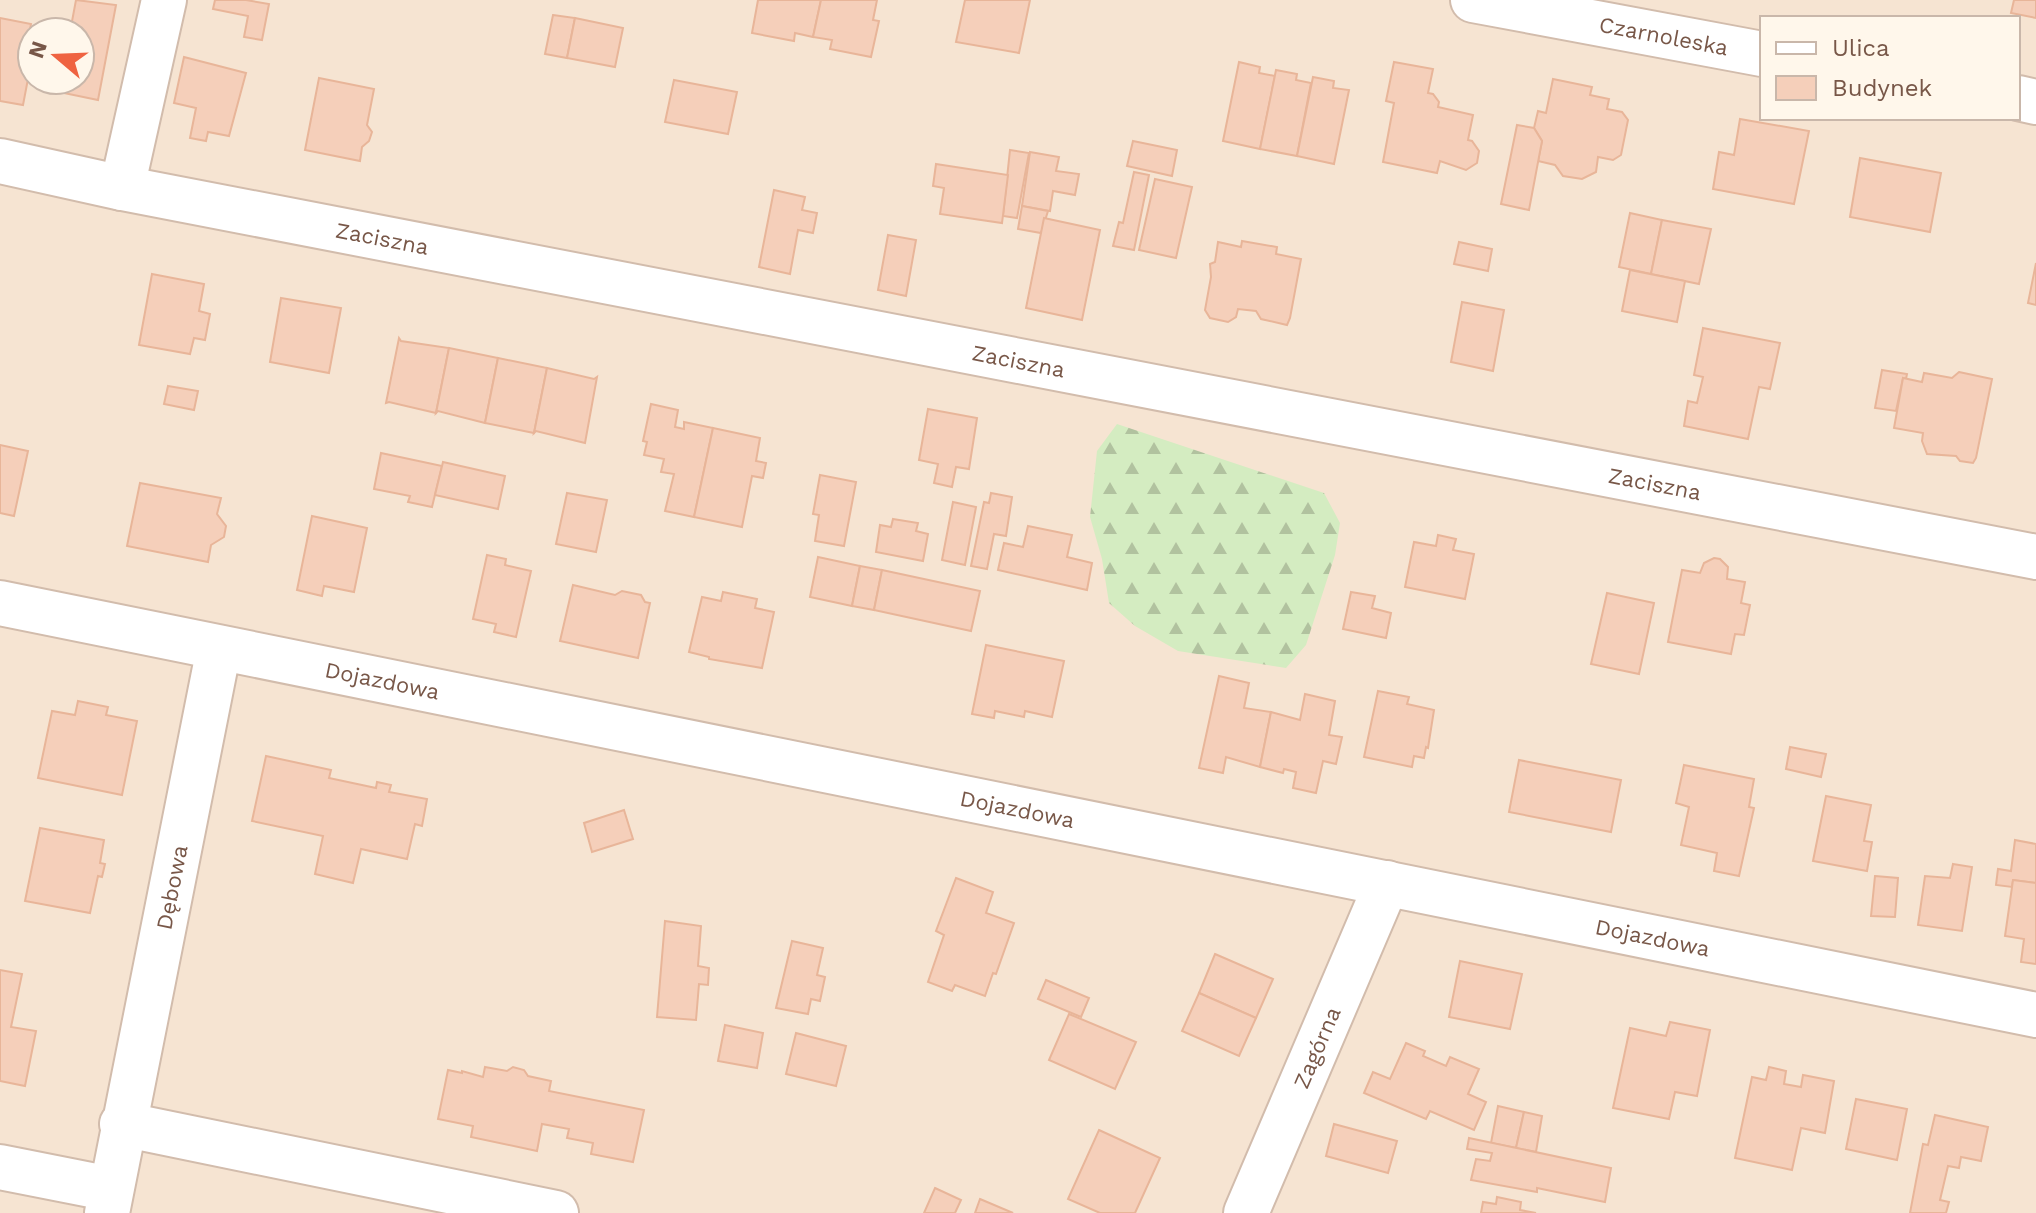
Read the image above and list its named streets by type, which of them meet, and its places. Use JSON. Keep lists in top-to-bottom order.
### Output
{
  "streets": {
    "street": [
      "Czarnoleska",
      "Zaciszna",
      "Dojazdowa",
      "Dębowa",
      "Zagórna"
    ]
  },
  "crossings": [
    ["Dojazdowa", "Dębowa"],
    ["Dojazdowa", "Zagórna"]
  ],
  "legend": ["Ulica", "Budynek"],
  "north": "left"
}
